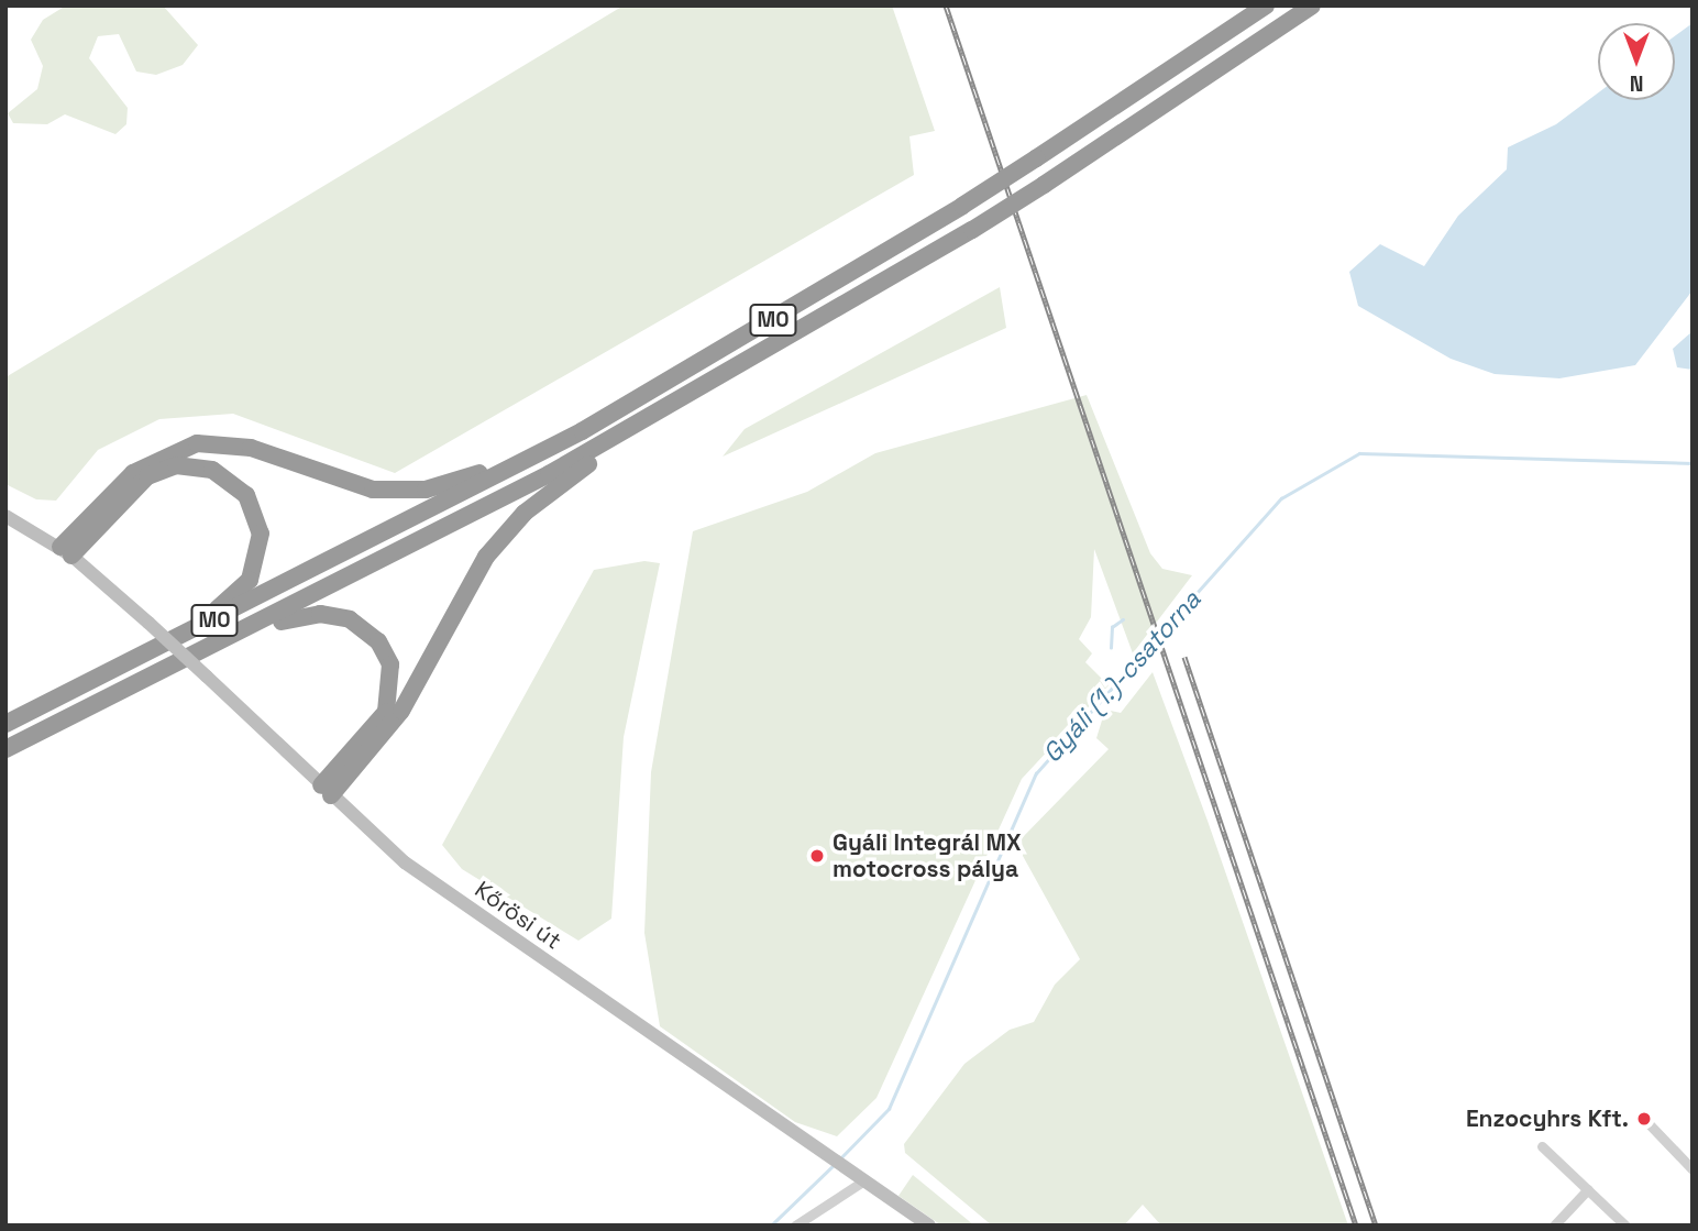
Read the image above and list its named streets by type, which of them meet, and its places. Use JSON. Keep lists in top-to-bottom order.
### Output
{
  "streets": {
    "highway": ["M0"],
    "main road": ["Kőrösi út"]
  },
  "water": ["Gyáli (1.)-csatorna"],
  "places": ["Gyáli Integrál MX motocross pálya", "Enzocyhrs Kft."],
  "north": "bottom"
}
